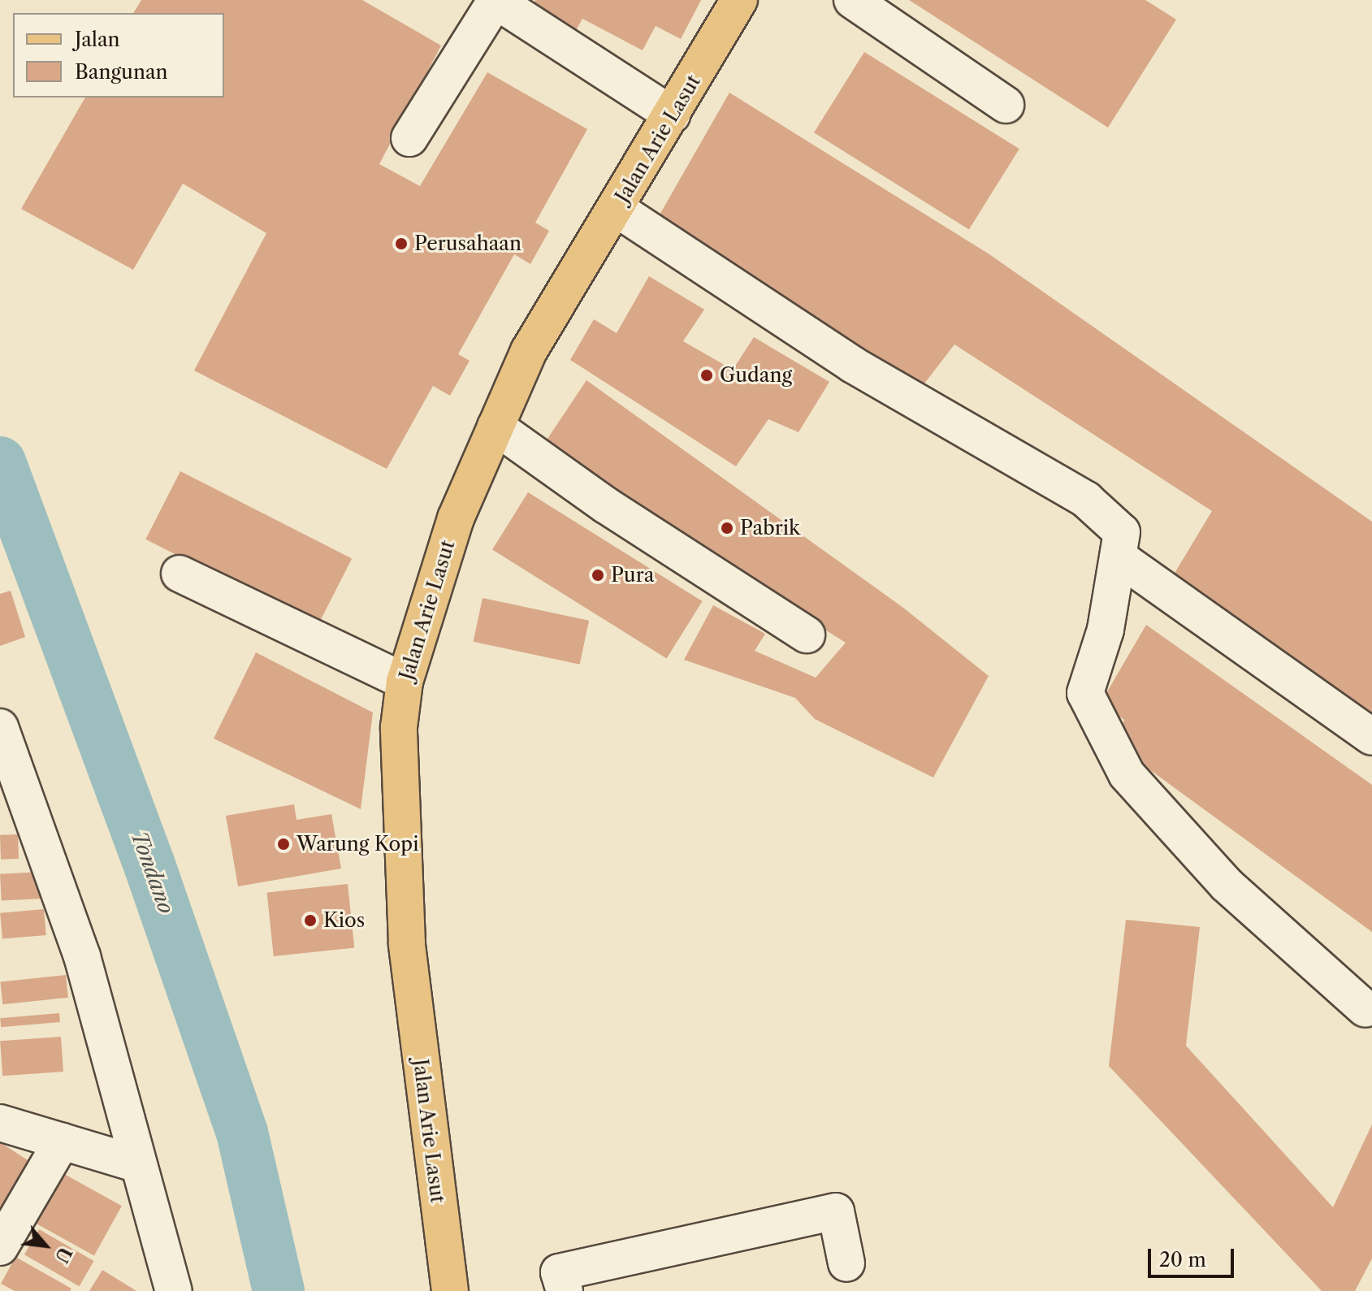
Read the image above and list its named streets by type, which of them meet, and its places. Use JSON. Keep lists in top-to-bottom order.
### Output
{
  "streets": {
    "main road": ["Jalan Arie Lasut"]
  },
  "water": ["Tondano"],
  "places": [
    "Perusahaan",
    "Gudang",
    "Pabrik",
    "Pura",
    "Warung Kopi",
    "Kios"
  ],
  "legend": ["Jalan", "Bangunan"],
  "scale_bar": "20 m",
  "north": "bottom right"
}
